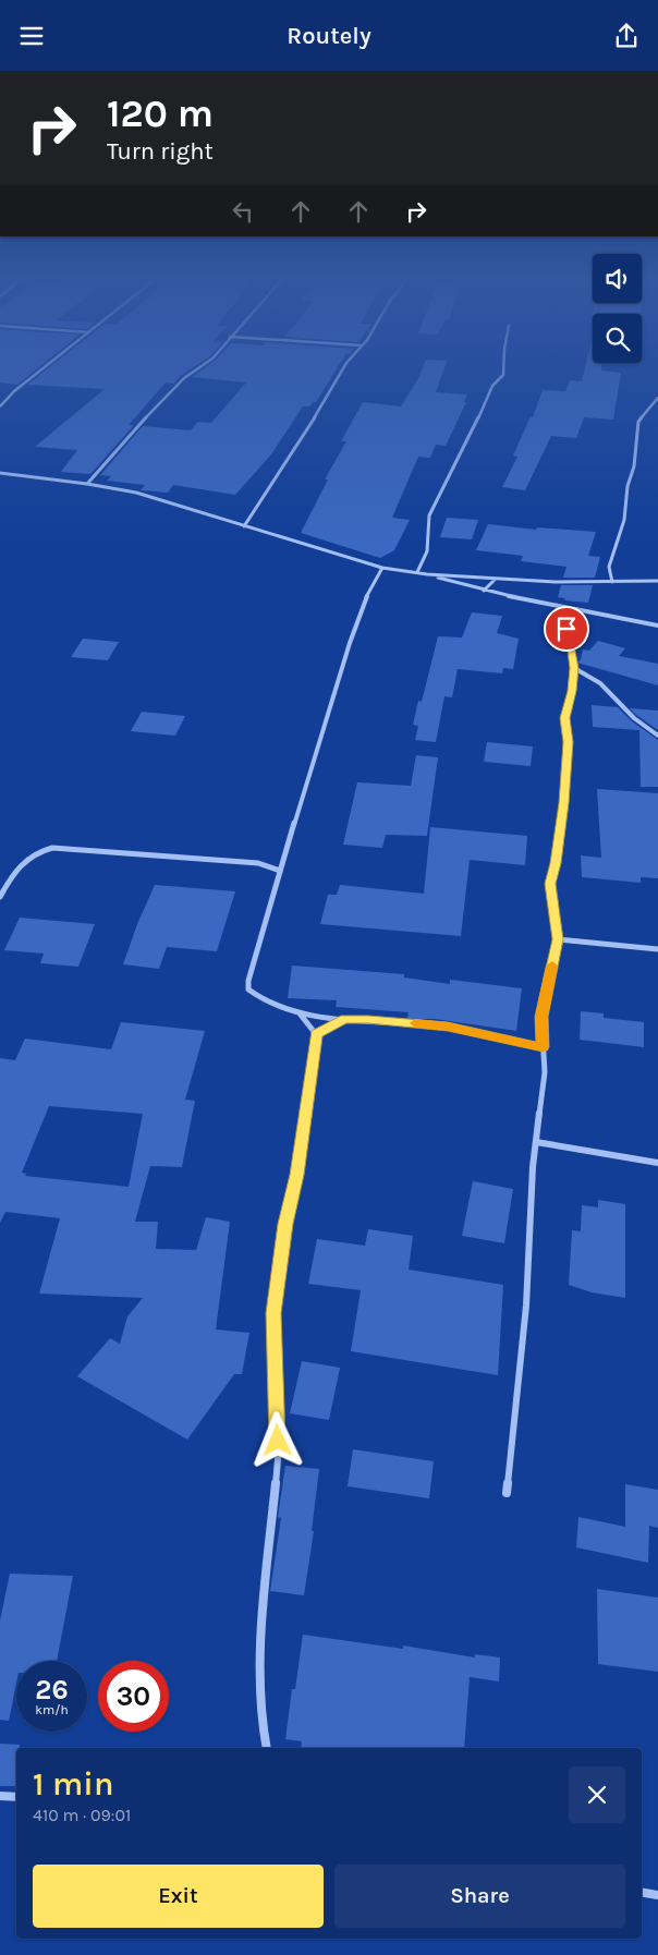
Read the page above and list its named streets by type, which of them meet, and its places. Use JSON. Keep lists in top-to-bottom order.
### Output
{
  "page": {
    "header": "Routely",
    "turn": ["120 m", "Turn right"],
    "speed": "26 km/h",
    "limit": "30",
    "heading": ["1 min", "410 m · 09:01"],
    "buttons": ["Exit", "Share"]
  }
}
